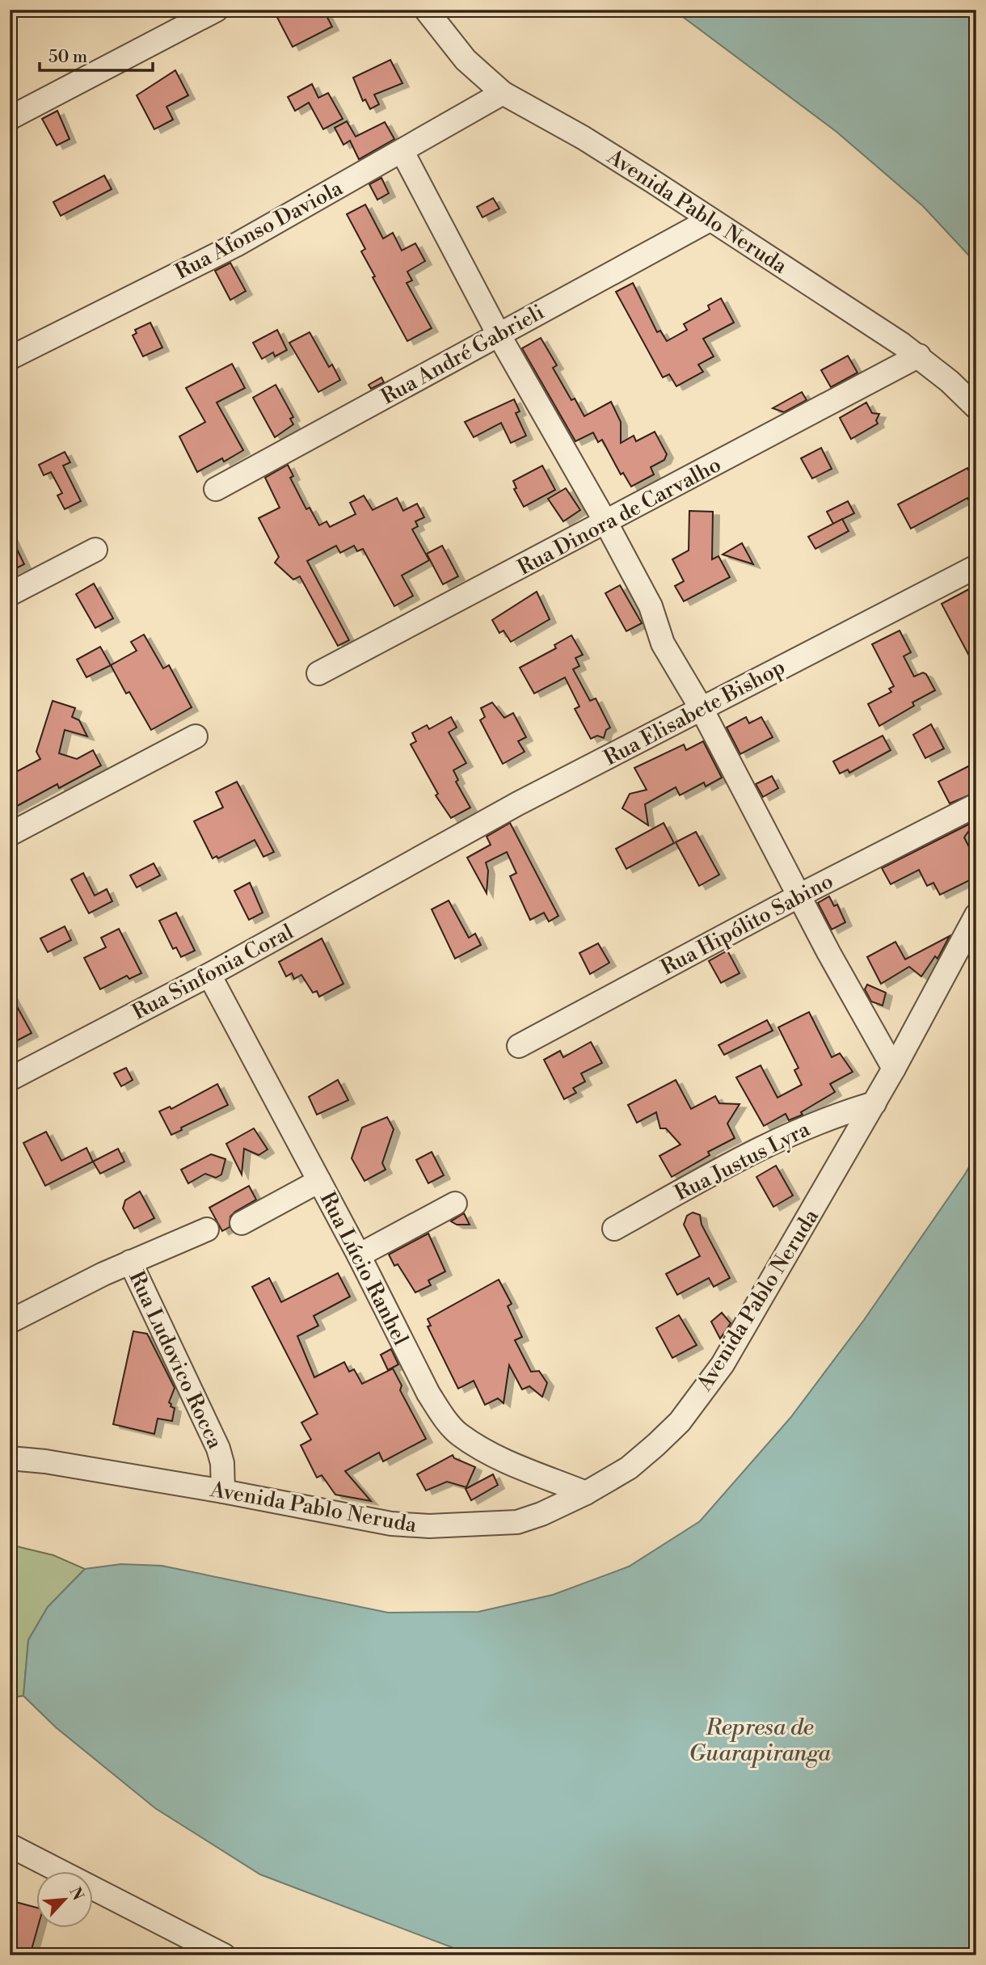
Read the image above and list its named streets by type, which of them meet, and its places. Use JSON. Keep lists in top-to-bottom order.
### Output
{
  "streets": {
    "street": [
      "Avenida Pablo Neruda",
      "Rua Afonso Daviola",
      "Rua André Gabrieli",
      "Rua Dinora de Carvalho",
      "Rua Elisabete Bishop",
      "Rua Hipólito Sabino",
      "Rua Sinfonia Coral",
      "Rua Justus Lyra",
      "Rua Lúcio Ranhel",
      "Rua Ludovico Rocca"
    ]
  },
  "crossings": [
    ["Avenida Pablo Neruda", "Rua Afonso Daviola"],
    ["Avenida Pablo Neruda", "Rua André Gabrieli"],
    ["Avenida Pablo Neruda", "Rua Dinora de Carvalho"],
    ["Avenida Pablo Neruda", "Rua Justus Lyra"],
    ["Avenida Pablo Neruda", "Rua Lúcio Ranhel"],
    ["Avenida Pablo Neruda", "Rua Ludovico Rocca"],
    ["Rua Elisabete Bishop", "Rua Sinfonia Coral"],
    ["Rua Sinfonia Coral", "Rua Lúcio Ranhel"]
  ],
  "water": ["Represa de Guarapiranga"],
  "scale_bar": "50 m",
  "north": "top right"
}
